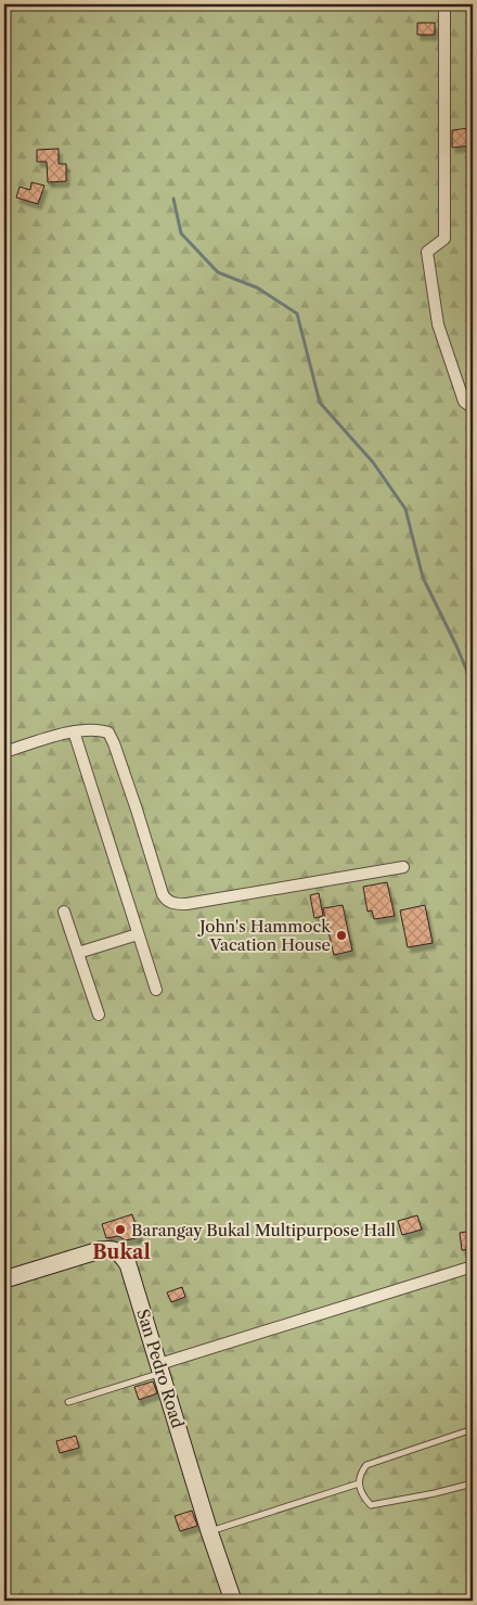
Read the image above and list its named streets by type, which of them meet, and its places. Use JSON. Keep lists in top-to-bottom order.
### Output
{
  "streets": {
    "street": ["San Pedro Road"]
  },
  "districts": ["Bukal"],
  "places": ["John's Hammock Vacation House", "Barangay Bukal Multipurpose Hall"]
}
